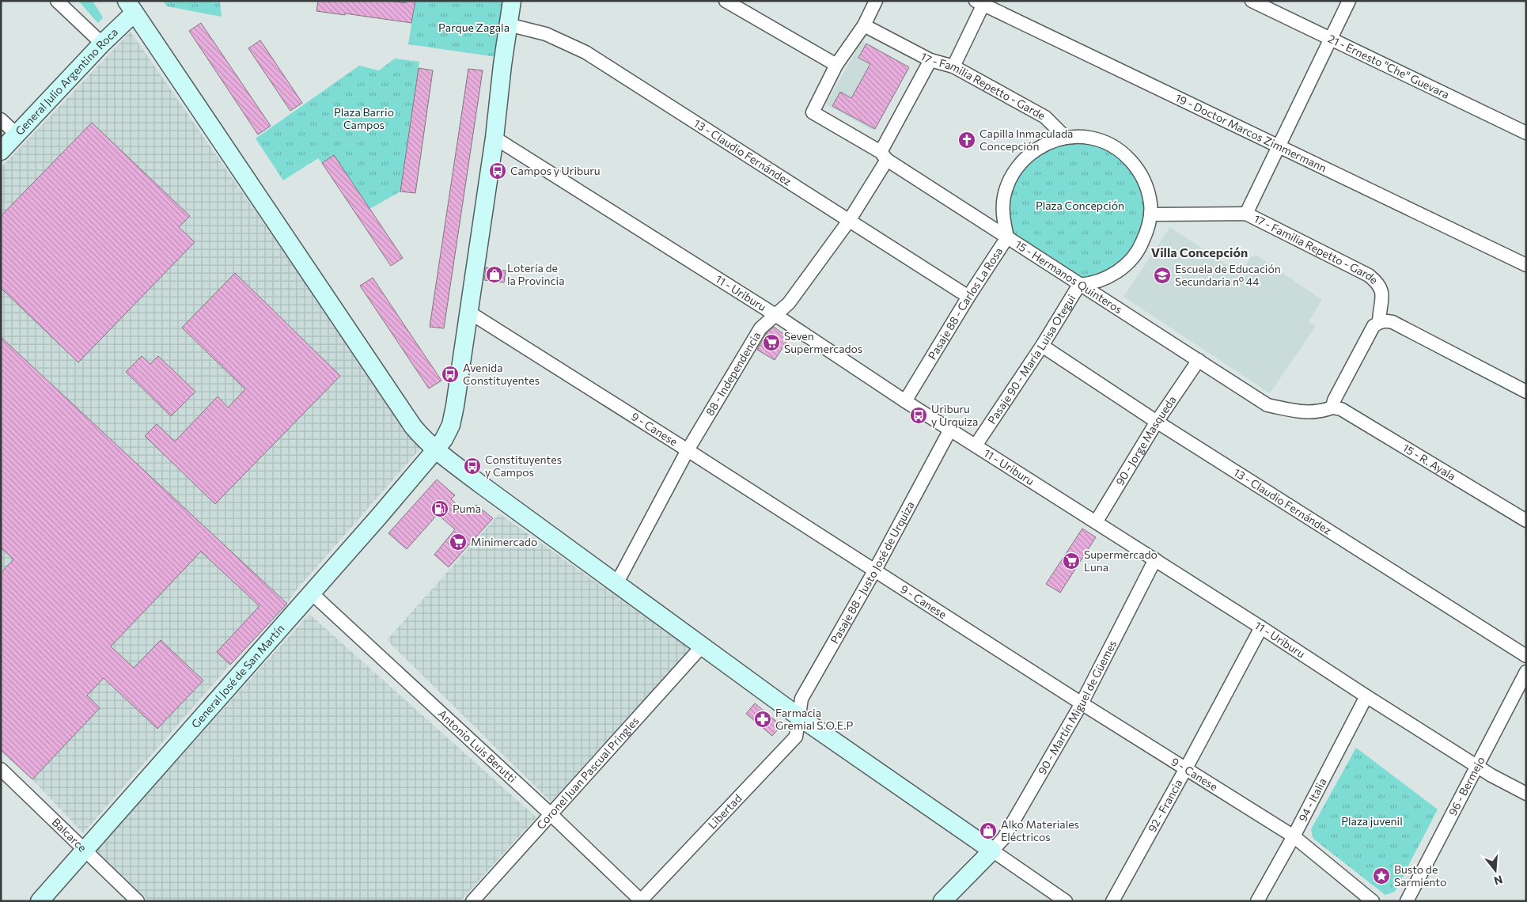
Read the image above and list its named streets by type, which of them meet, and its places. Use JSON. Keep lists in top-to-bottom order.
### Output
{
  "streets": {
    "main road": ["General Julio Argentino Roca", "General José de San Martín"],
    "street": [
      "21 - Ernesto \"Che\" Guevara",
      "17 - Familia Repetto - Garde",
      "19 - Doctor Marcos Zimmermann",
      "13 - Claudio Fernández",
      "15 - Hermanos Quinteros",
      "11 - Uriburu",
      "Pasaje 88 - Carlos La Rosa",
      "Pasaje 90 - María Luisa Otegui",
      "88 - Independencia",
      "9 - Canese",
      "90 - Jorge Masqueda",
      "15 - R. Ayala",
      "Pasaje 88 - Justo José de Urquiza",
      "90 - Martín Miguel de Güemes",
      "Antonio Luis Berutti",
      "Coronel Juan Pascual Pringles",
      "96 - Bermejo",
      "94 - Italia",
      "92 - Francia",
      "Libertad",
      "Balcarce"
    ]
  },
  "crossings": [
    ["17 - Familia Repetto - Garde", "Pasaje 88 - Carlos La Rosa"],
    ["17 - Familia Repetto - Garde", "Pasaje 90 - María Luisa Otegui"],
    ["17 - Familia Repetto - Garde", "88 - Independencia"],
    ["13 - Claudio Fernández", "Pasaje 88 - Carlos La Rosa"],
    ["13 - Claudio Fernández", "Pasaje 90 - María Luisa Otegui"],
    ["13 - Claudio Fernández", "88 - Independencia"],
    ["13 - Claudio Fernández", "90 - Jorge Masqueda"],
    ["13 - Claudio Fernández", "General José de San Martín"],
    ["15 - Hermanos Quinteros", "Pasaje 88 - Carlos La Rosa"],
    ["15 - Hermanos Quinteros", "Pasaje 90 - María Luisa Otegui"],
    ["15 - Hermanos Quinteros", "88 - Independencia"],
    ["15 - Hermanos Quinteros", "90 - Jorge Masqueda"],
    ["15 - Hermanos Quinteros", "15 - R. Ayala"],
    ["11 - Uriburu", "Pasaje 88 - Carlos La Rosa"],
    ["11 - Uriburu", "Pasaje 90 - María Luisa Otegui"],
    ["11 - Uriburu", "88 - Independencia"],
    ["11 - Uriburu", "90 - Jorge Masqueda"],
    ["11 - Uriburu", "Pasaje 88 - Justo José de Urquiza"],
    ["11 - Uriburu", "General José de San Martín"],
    ["11 - Uriburu", "90 - Martín Miguel de Güemes"],
    ["11 - Uriburu", "96 - Bermejo"],
    ["11 - Uriburu", "94 - Italia"],
    ["11 - Uriburu", "92 - Francia"],
    ["88 - Independencia", "9 - Canese"],
    ["9 - Canese", "Pasaje 88 - Justo José de Urquiza"],
    ["9 - Canese", "General José de San Martín"],
    ["9 - Canese", "90 - Martín Miguel de Güemes"],
    ["9 - Canese", "94 - Italia"],
    ["9 - Canese", "92 - Francia"],
    ["Pasaje 88 - Justo José de Urquiza", "Libertad"],
    ["General José de San Martín", "Antonio Luis Berutti"],
    ["General José de San Martín", "Balcarce"],
    ["Antonio Luis Berutti", "Coronel Juan Pascual Pringles"],
    ["Antonio Luis Berutti", "Libertad"]
  ],
  "districts": ["Villa Concepción"],
  "parks": [
    "Parque Zagala",
    "Plaza Barrio Campos",
    "Plaza Concepción",
    "Plaza juvenil"
  ],
  "places": {
    "church": ["Capilla Inmaculada Concepción"],
    "bus stop": [
      "Campos y Uriburu",
      "Avenida Constituyentes",
      "Uriburu y Urquiza",
      "Constituyentes y Campos"
    ],
    "shop": ["Lotería de la Provincia", "Alko Materiales Eléctricos"],
    "school or university": ["Escuela de Educación Secundaria nº 44"],
    "supermarket": ["Seven Supermercados", "Minimercado", "Supermercado Luna"],
    "fuel station": ["Puma"],
    "pharmacy": ["Farmacia Gremial S.O.E.P"],
    "place": ["Busto de Sarmiento"]
  },
  "north": "bottom"
}
